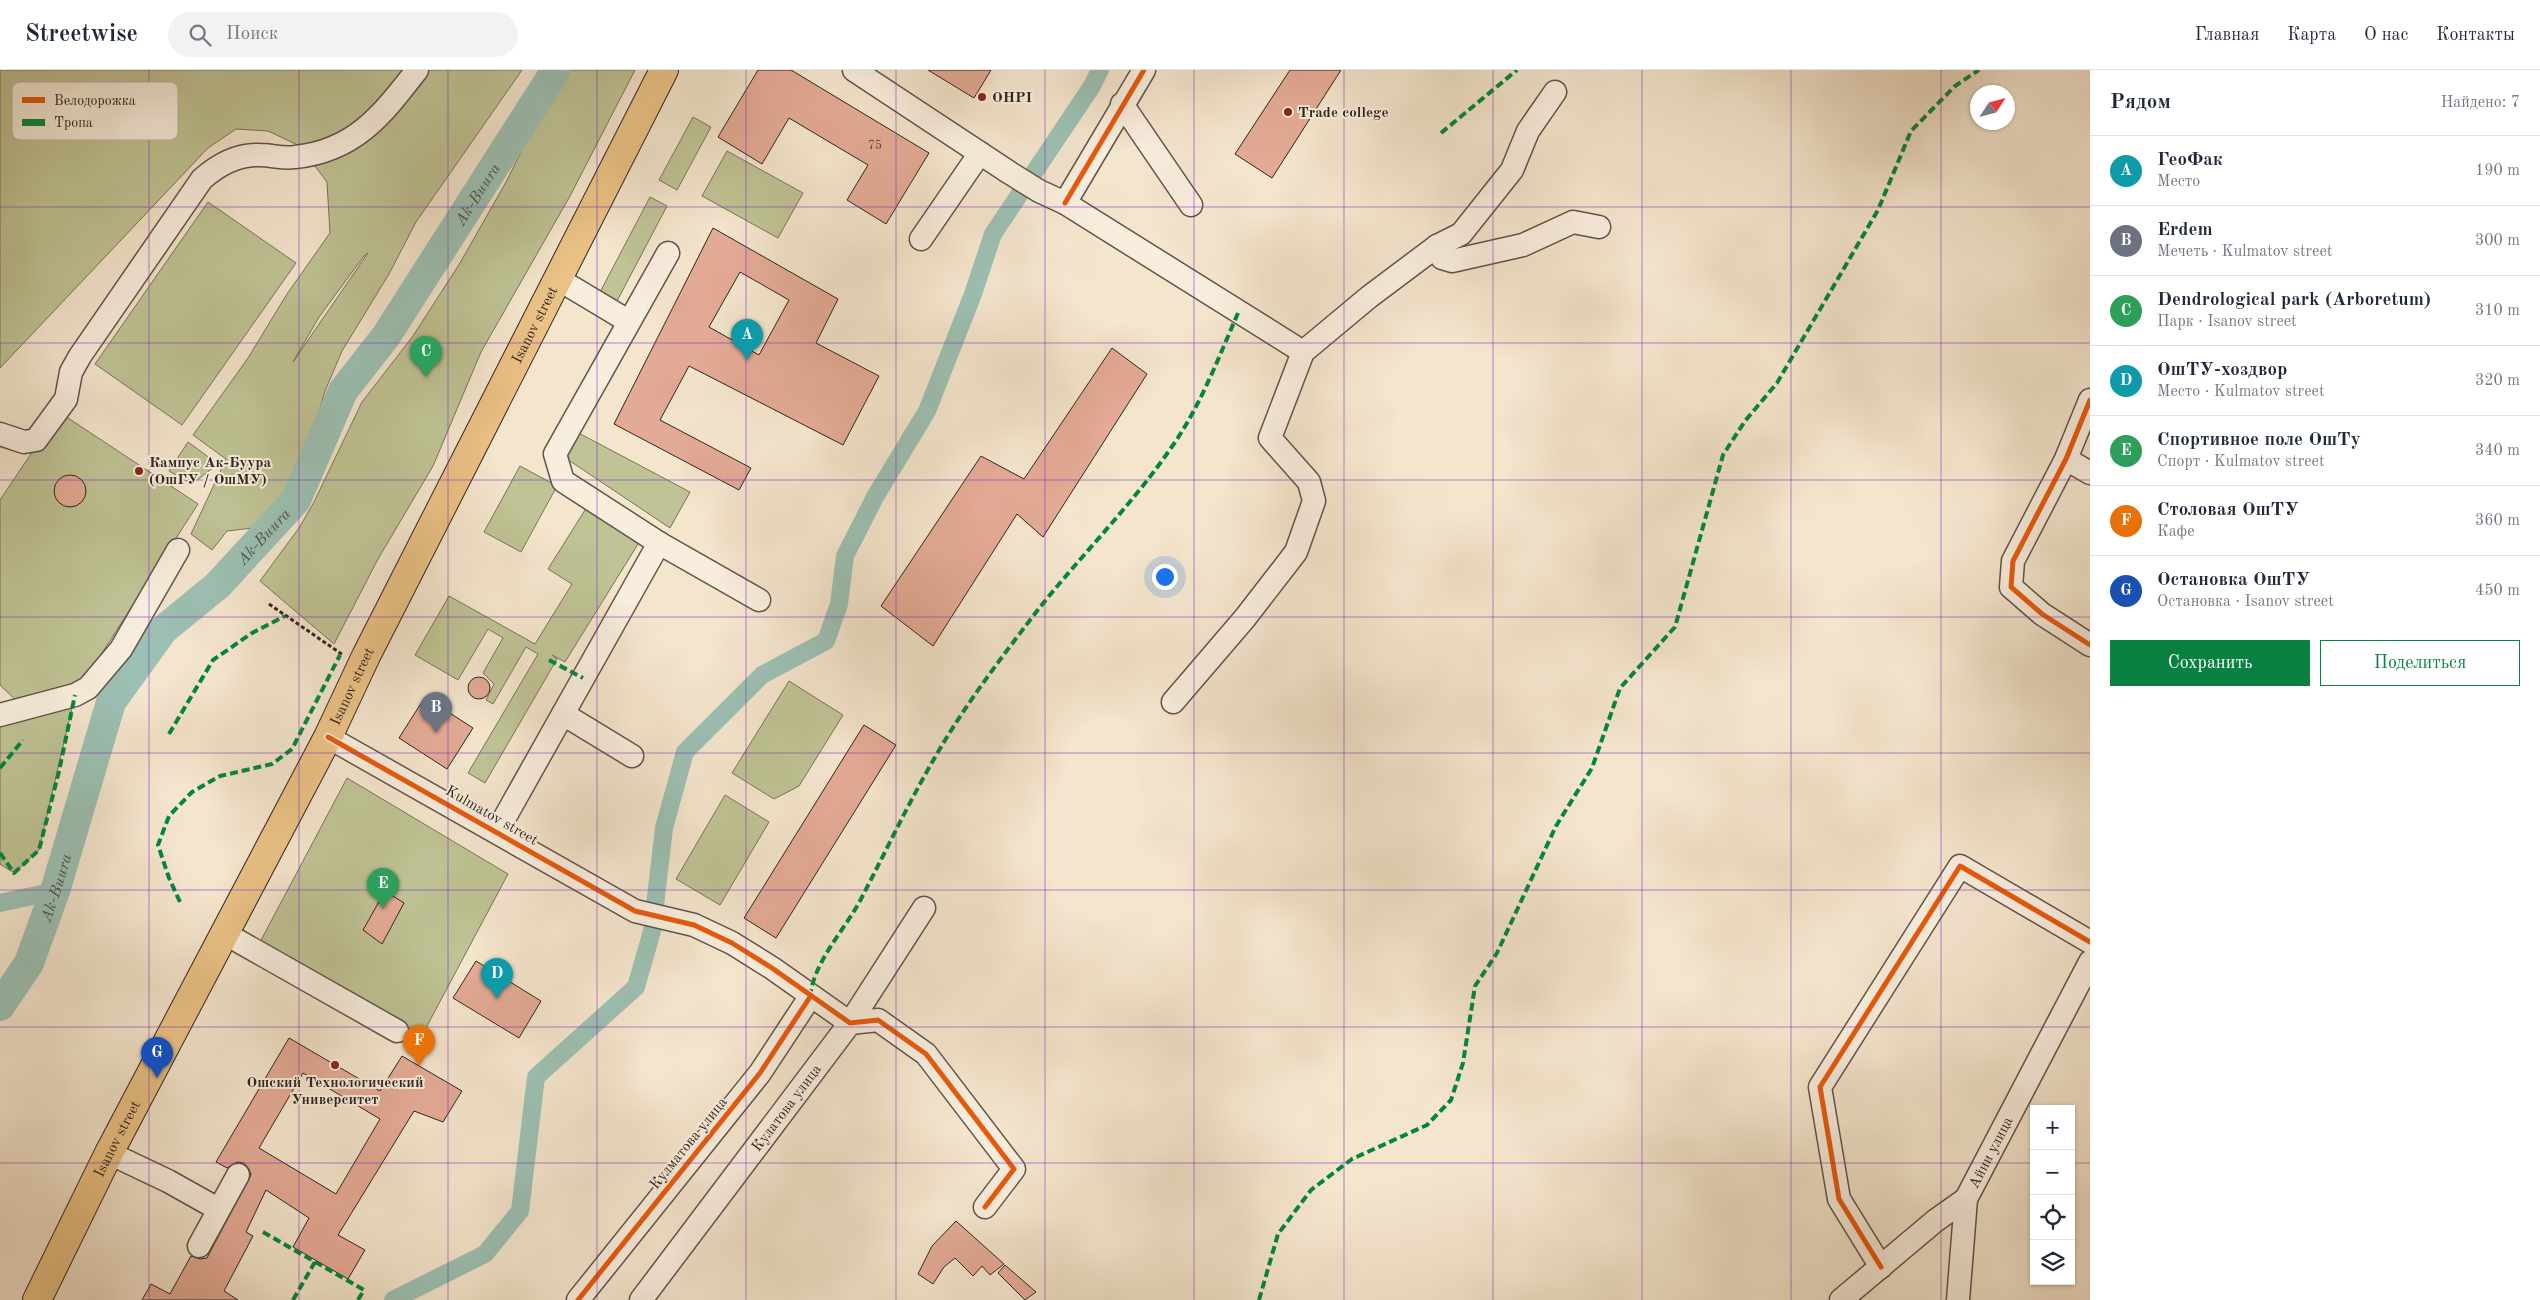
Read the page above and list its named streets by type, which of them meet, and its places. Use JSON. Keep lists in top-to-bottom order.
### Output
{
  "streets": {
    "main road": ["Isanov street"],
    "street": [
      "Kulmatov street",
      "Кулатова улица",
      "Кулматова улица",
      "Айни улица"
    ]
  },
  "crossings": [
    ["Isanov street", "Kulmatov street"],
    ["Kulmatov street", "Кулатова улица"],
    ["Kulmatov street", "Кулматова улица"]
  ],
  "water": ["Ak-Buura"],
  "places": [
    "OHPI",
    "Trade college",
    "Кампус Ак-Буура (ОшГУ / ОшМУ)",
    "Ошский Технологический Университет"
  ],
  "house_numbers": ["75"],
  "legend": ["Велодорожка", "Тропа"],
  "north": "top right",
  "page": {
    "header": "Streetwise",
    "search": "Поиск",
    "nav": [
      "Главная",
      "Карта",
      "О нас",
      "Контакты"
    ],
    "heading": ["Рядом", "Найдено: 7"],
    "list": [
      {
        "mark": "A",
        "name": "ГеоФак",
        "note": "Место",
        "value": "190 m"
      },
      {
        "mark": "B",
        "name": "Erdem",
        "note": "Мечеть · Kulmatov street",
        "value": "300 m"
      },
      {
        "mark": "C",
        "name": "Dendrological park (Arboretum)",
        "note": "Парк · Isanov street",
        "value": "310 m"
      },
      {
        "mark": "D",
        "name": "ОшТУ-хоздвор",
        "note": "Место · Kulmatov street",
        "value": "320 m"
      },
      {
        "mark": "E",
        "name": "Спортивное поле ОшТу",
        "note": "Спорт · Kulmatov street",
        "value": "340 m"
      },
      {
        "mark": "F",
        "name": "Столовая ОшТУ",
        "note": "Кафе",
        "value": "360 m"
      },
      {
        "mark": "G",
        "name": "Остановка ОшТУ",
        "note": "Остановка · Isanov street",
        "value": "450 m"
      }
    ],
    "pins": [
      "A",
      "C",
      "B",
      "E",
      "D",
      "F",
      "G"
    ],
    "buttons": ["Сохранить", "Поделиться"],
    "map_buttons": ["+", "−"]
  }
}
